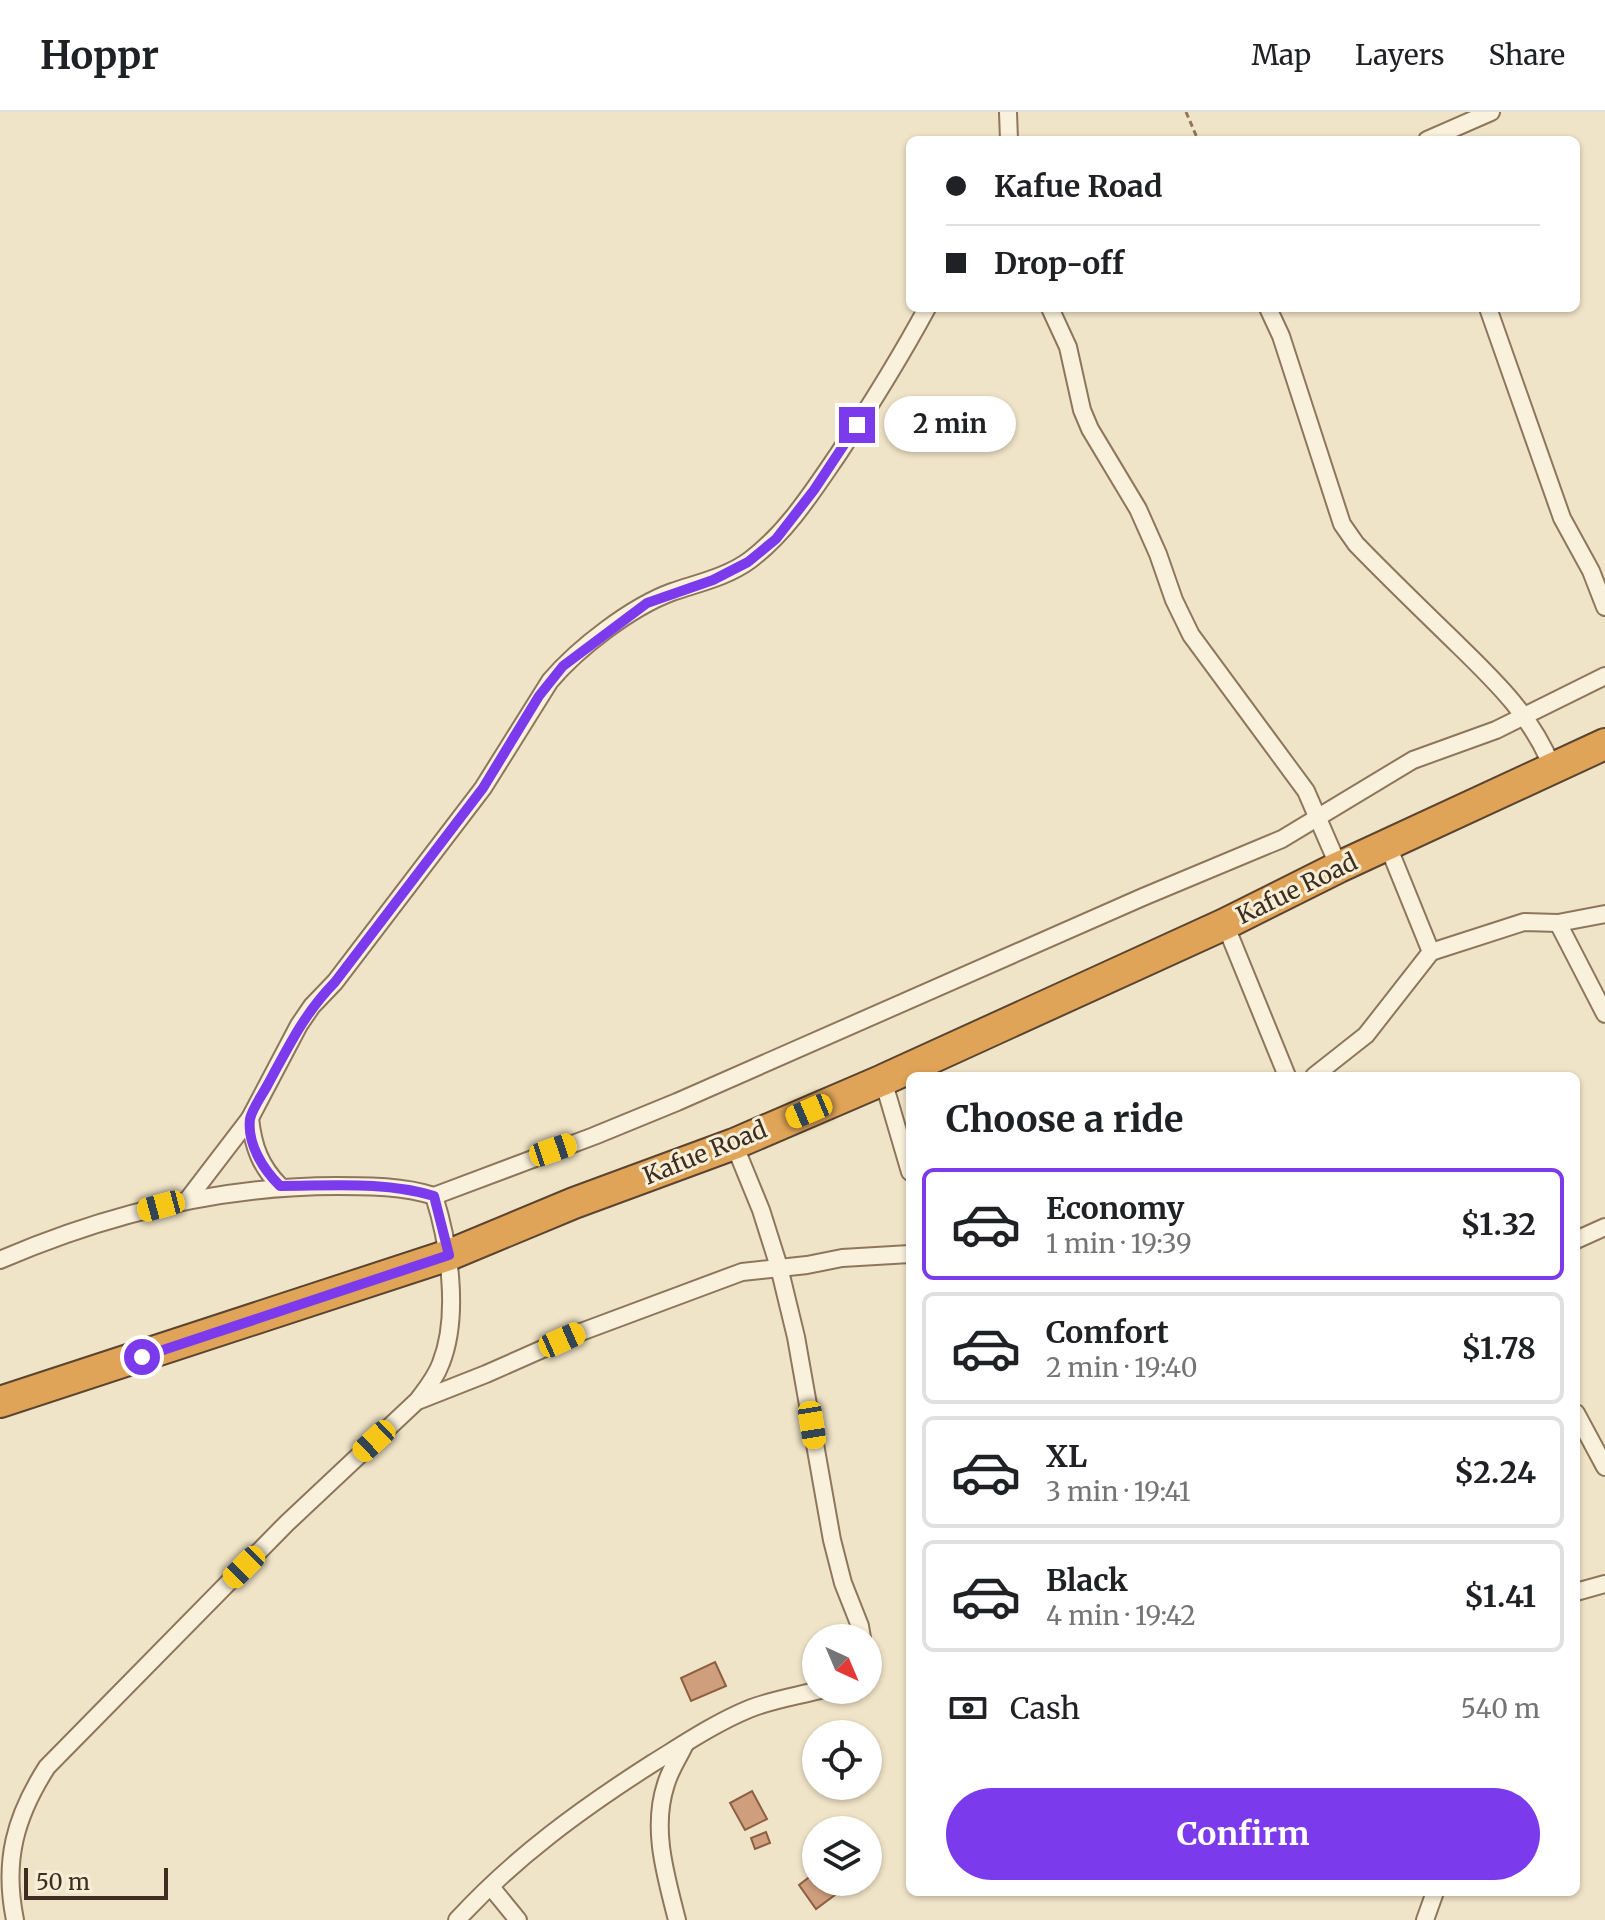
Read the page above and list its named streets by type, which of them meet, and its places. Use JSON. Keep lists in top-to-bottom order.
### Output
{
  "streets": {
    "highway": ["Kafue Road"]
  },
  "scale_bar": "50 m",
  "north": "bottom right",
  "page": {
    "header": "Hoppr",
    "nav": ["Map", "Layers", "Share"],
    "banner": ["Kafue Road", "Drop-off"],
    "bubble": "2 min",
    "heading": "Choose a ride",
    "list": [
      {
        "name": "Economy",
        "note": "1 min · 19:39",
        "value": "$1.32"
      },
      {
        "name": "Comfort",
        "note": "2 min · 19:40",
        "value": "$1.78"
      },
      {
        "name": "XL",
        "note": "3 min · 19:41",
        "value": "$2.24"
      },
      {
        "name": "Black",
        "note": "4 min · 19:42",
        "value": "$1.41"
      }
    ],
    "pay": ["Cash", "540 m"],
    "buttons": "Confirm",
    "scale": "50 m"
  }
}
